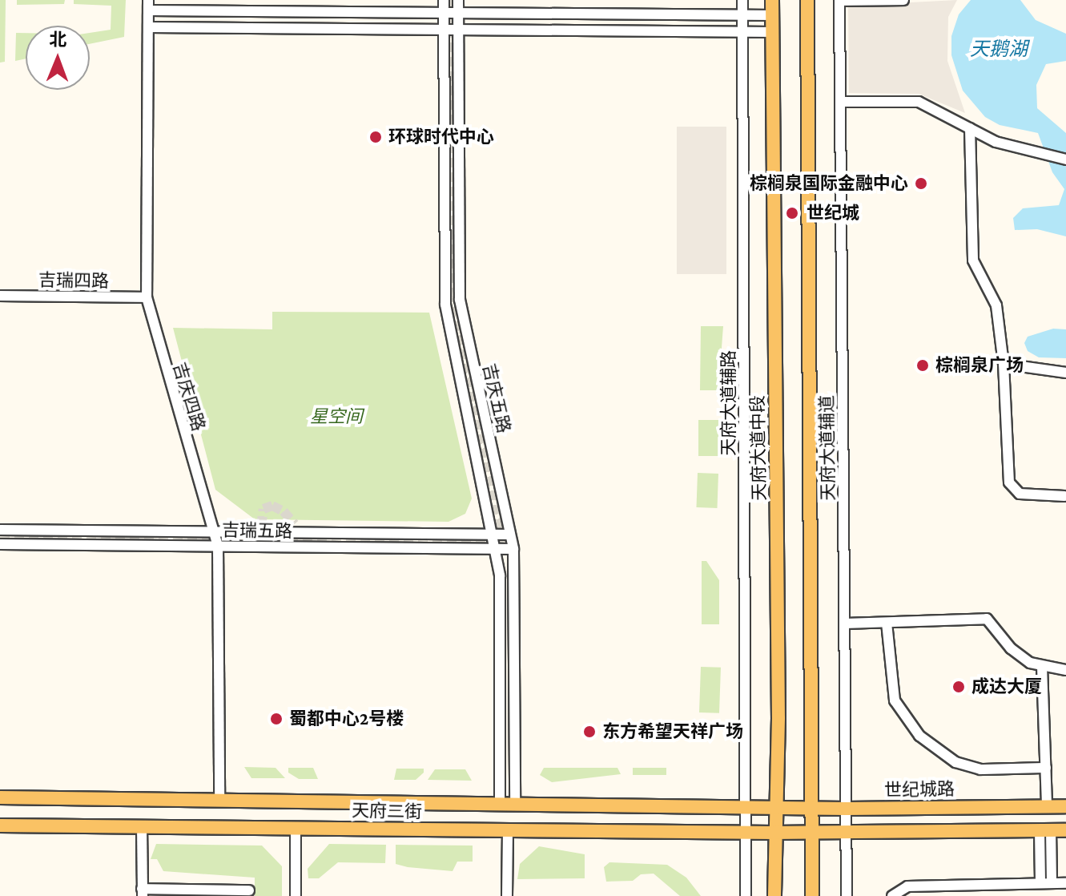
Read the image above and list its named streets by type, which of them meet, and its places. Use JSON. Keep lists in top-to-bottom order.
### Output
{
  "streets": {
    "main road": ["天府大道中段", "世纪城路", "天府二街"],
    "street": [
      "吉瑞四路",
      "吉庆四路",
      "吉庆五路",
      "天府大道辅路",
      "天府大道辅道",
      "吉瑞五路"
    ]
  },
  "crossings": [
    ["吉瑞四路", "吉庆四路"],
    ["吉庆四路", "吉瑞五路"],
    ["吉庆四路", "天府二街"],
    ["吉庆五路", "吉瑞五路"],
    ["吉庆五路", "天府二街"],
    ["天府大道辅路", "天府二街"],
    ["天府大道中段", "世纪城路"],
    ["天府大道中段", "天府二街"],
    ["天府大道辅道", "世纪城路"],
    ["世纪城路", "天府二街"]
  ],
  "water": ["天鹅湖"],
  "parks": ["星空间"],
  "places": [
    "环球时代中心",
    "棕榈泉国际金融中心",
    "世纪城",
    "棕榈泉广场",
    "成达大厦",
    "蜀都中心2号楼",
    "东方希望天祥广场"
  ],
  "north": "top"
}
